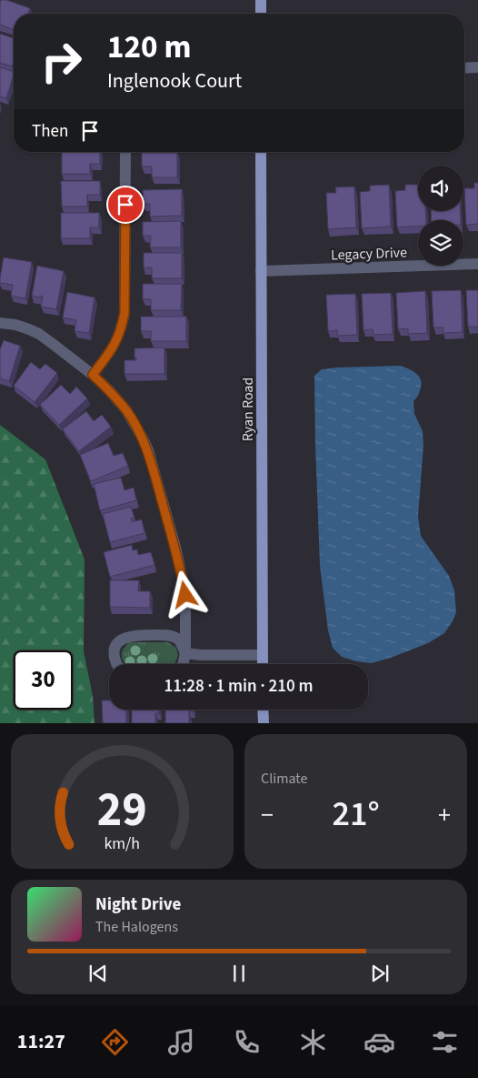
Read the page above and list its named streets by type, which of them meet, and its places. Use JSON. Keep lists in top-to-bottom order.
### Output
{
  "streets": {
    "main road": ["Ryan Road"],
    "street": ["Legacy Drive"]
  },
  "crossings": [
    ["Legacy Drive", "Ryan Road"]
  ],
  "page": {
    "turn": ["120 m", "Inglenook Court"],
    "then": "Then",
    "limit": "30",
    "trip": "11:28 · 1 min · 210 m",
    "tile": "Climate",
    "heat": ["−", "21°", "+"],
    "song": ["Night Drive", "The Halogens"],
    "tabs": "11:27",
    "gauge": ["29", "km/h"]
  }
}
